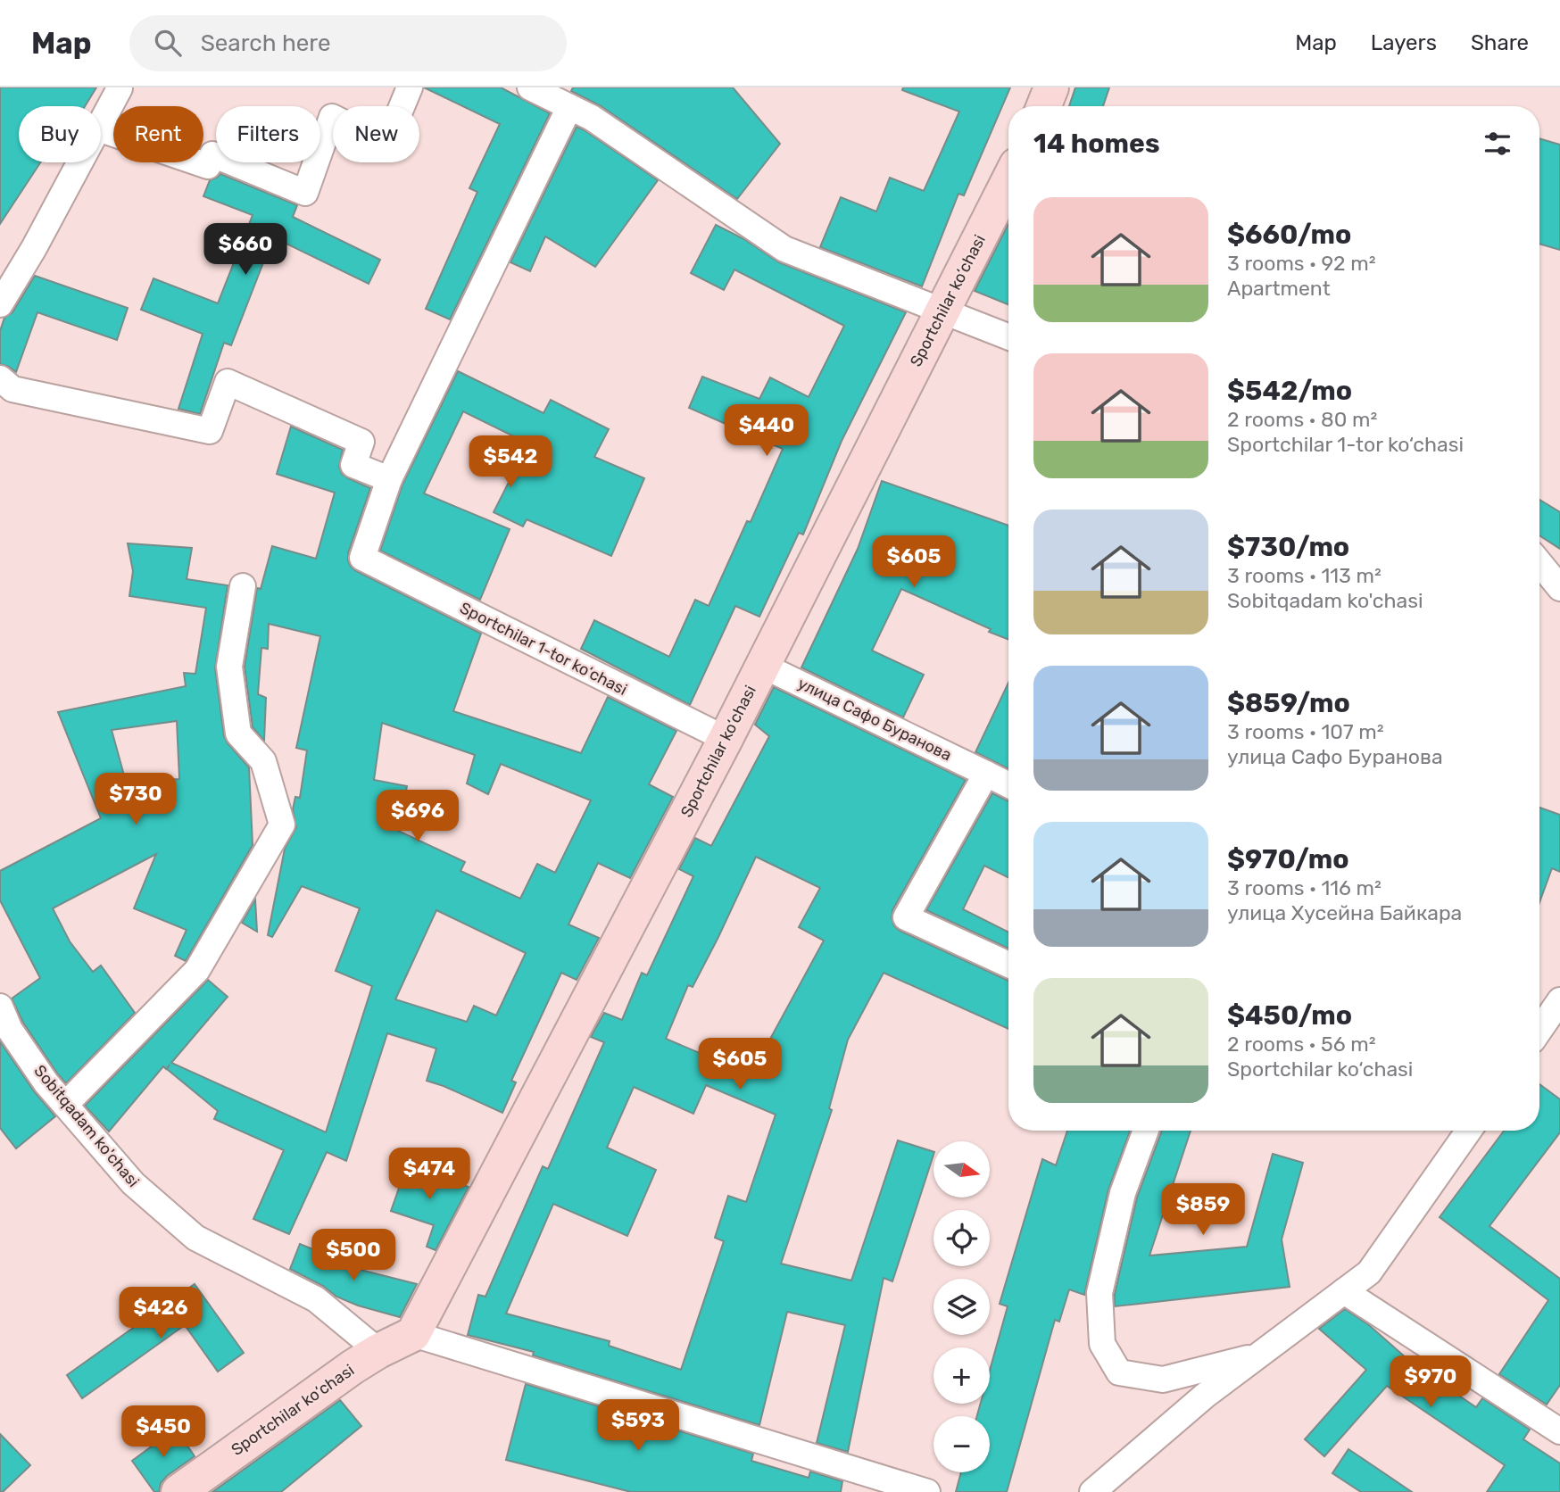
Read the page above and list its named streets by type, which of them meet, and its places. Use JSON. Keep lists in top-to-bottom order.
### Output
{
  "streets": {
    "street": [
      "Sportchilar ko‘chasi",
      "Sportchilar 1-tor ko‘chasi",
      "улица Сафо Буранова",
      "Sobitqadam ko'chasi"
    ]
  },
  "crossings": [
    ["Sportchilar ko‘chasi", "Sportchilar 1-tor ko‘chasi"],
    ["Sportchilar ko‘chasi", "улица Сафо Буранова"],
    ["Sportchilar ko‘chasi", "Sobitqadam ko'chasi"]
  ],
  "north": "right",
  "page": {
    "header": "Map",
    "search": "Search here",
    "nav": ["Map", "Layers", "Share"],
    "chip": [
      "Buy",
      "Rent",
      "Filters",
      "New"
    ],
    "heading": "14 homes",
    "list": [
      {
        "name": "$660/mo",
        "note": "3 rooms · 92 m² · Apartment"
      },
      {
        "name": "$542/mo",
        "note": "2 rooms · 80 m² · Sportchilar 1-tor ko‘chasi"
      },
      {
        "name": "$730/mo",
        "note": "3 rooms · 113 m² · Sobitqadam ko'chasi"
      },
      {
        "name": "$859/mo",
        "note": "3 rooms · 107 m² · улица Сафо Буранова"
      },
      {
        "name": "$970/mo",
        "note": "3 rooms · 116 m² · улица Хусейна Байкара"
      },
      {
        "name": "$450/mo",
        "note": "2 rooms · 56 m² · Sportchilar ko‘chasi"
      }
    ],
    "price": [
      "$660",
      "$440",
      "$542",
      "$605",
      "$730",
      "$696",
      "$605",
      "$474",
      "$859",
      "$500",
      "$426",
      "$970",
      "$593",
      "$450"
    ],
    "map_buttons": ["+", "−"]
  }
}
